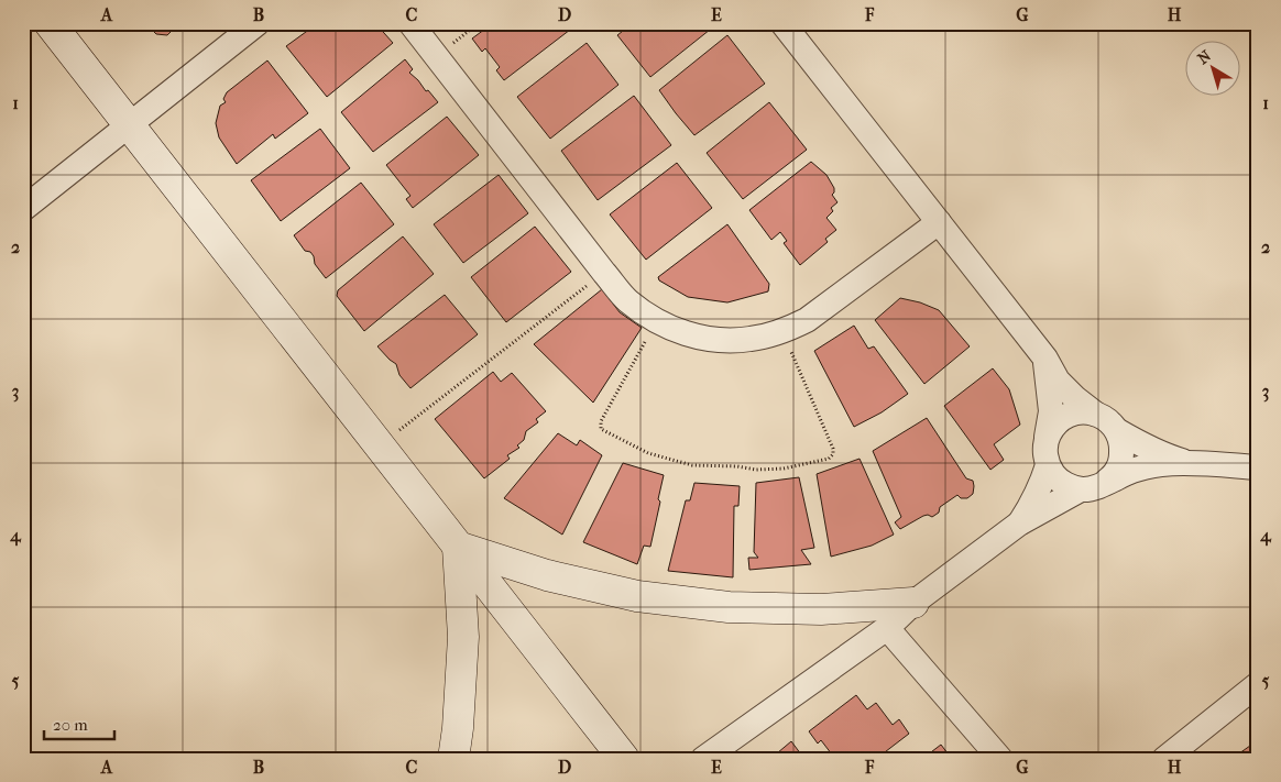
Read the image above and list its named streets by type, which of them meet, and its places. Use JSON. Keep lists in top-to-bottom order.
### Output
{
  "scale_bar": "20 m",
  "north": "top left",
  "grid": {
    "columns": [
      "A",
      "B",
      "C",
      "D",
      "E",
      "F",
      "G",
      "H"
    ],
    "rows": [
      "1",
      "2",
      "3",
      "4",
      "5"
    ]
  }
}
